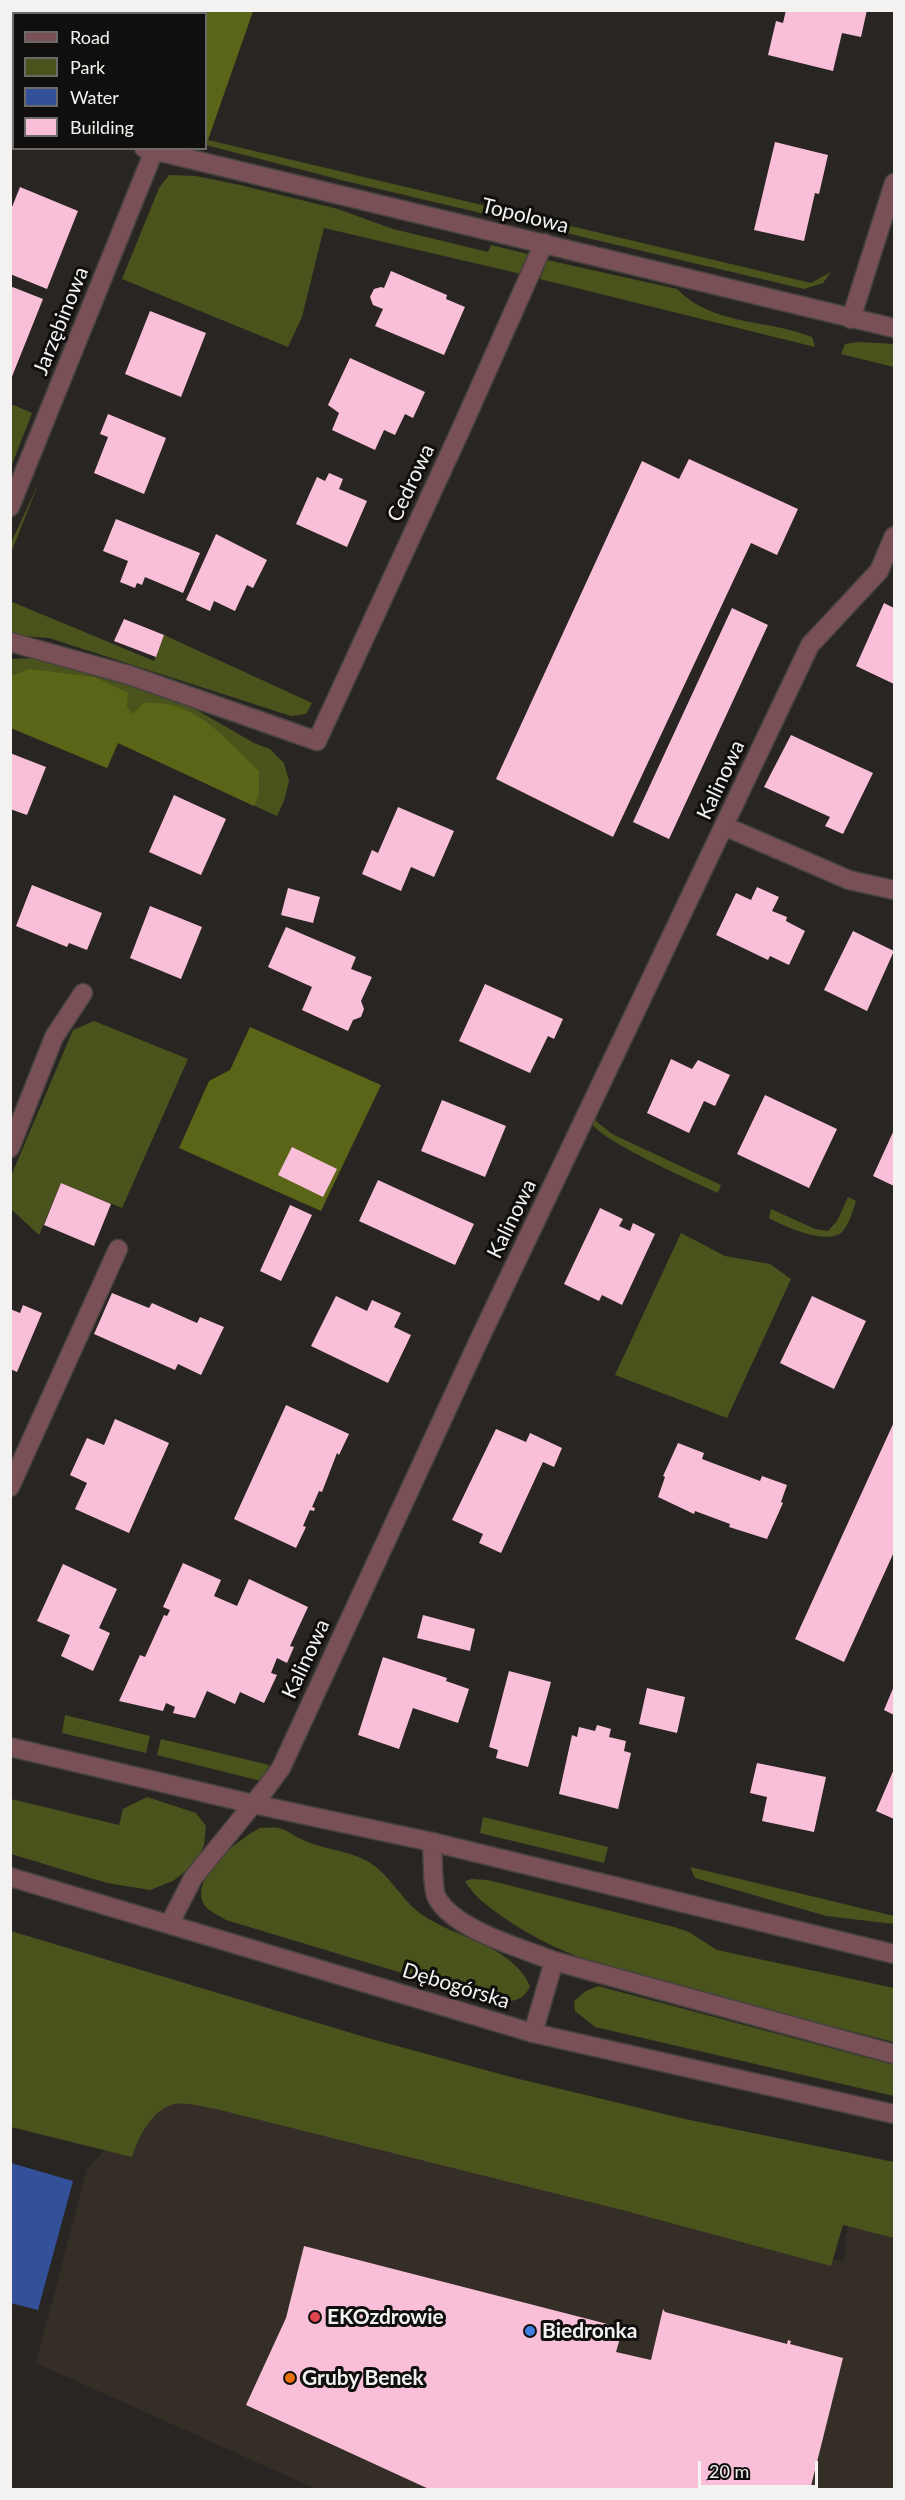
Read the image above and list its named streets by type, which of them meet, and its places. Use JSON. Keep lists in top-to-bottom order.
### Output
{
  "streets": {
    "street": [
      "Topolowa",
      "Jarzębinowa",
      "Cedrowa",
      "Kalinowa",
      "Dębogórska"
    ]
  },
  "crossings": [
    ["Topolowa", "Jarzębinowa"],
    ["Topolowa", "Cedrowa"],
    ["Kalinowa", "Dębogórska"]
  ],
  "places": ["EKOzdrowie", "Biedronka", "Gruby Benek"],
  "legend": [
    "Road",
    "Park",
    "Water",
    "Building"
  ],
  "scale_bar": "20 m"
}
